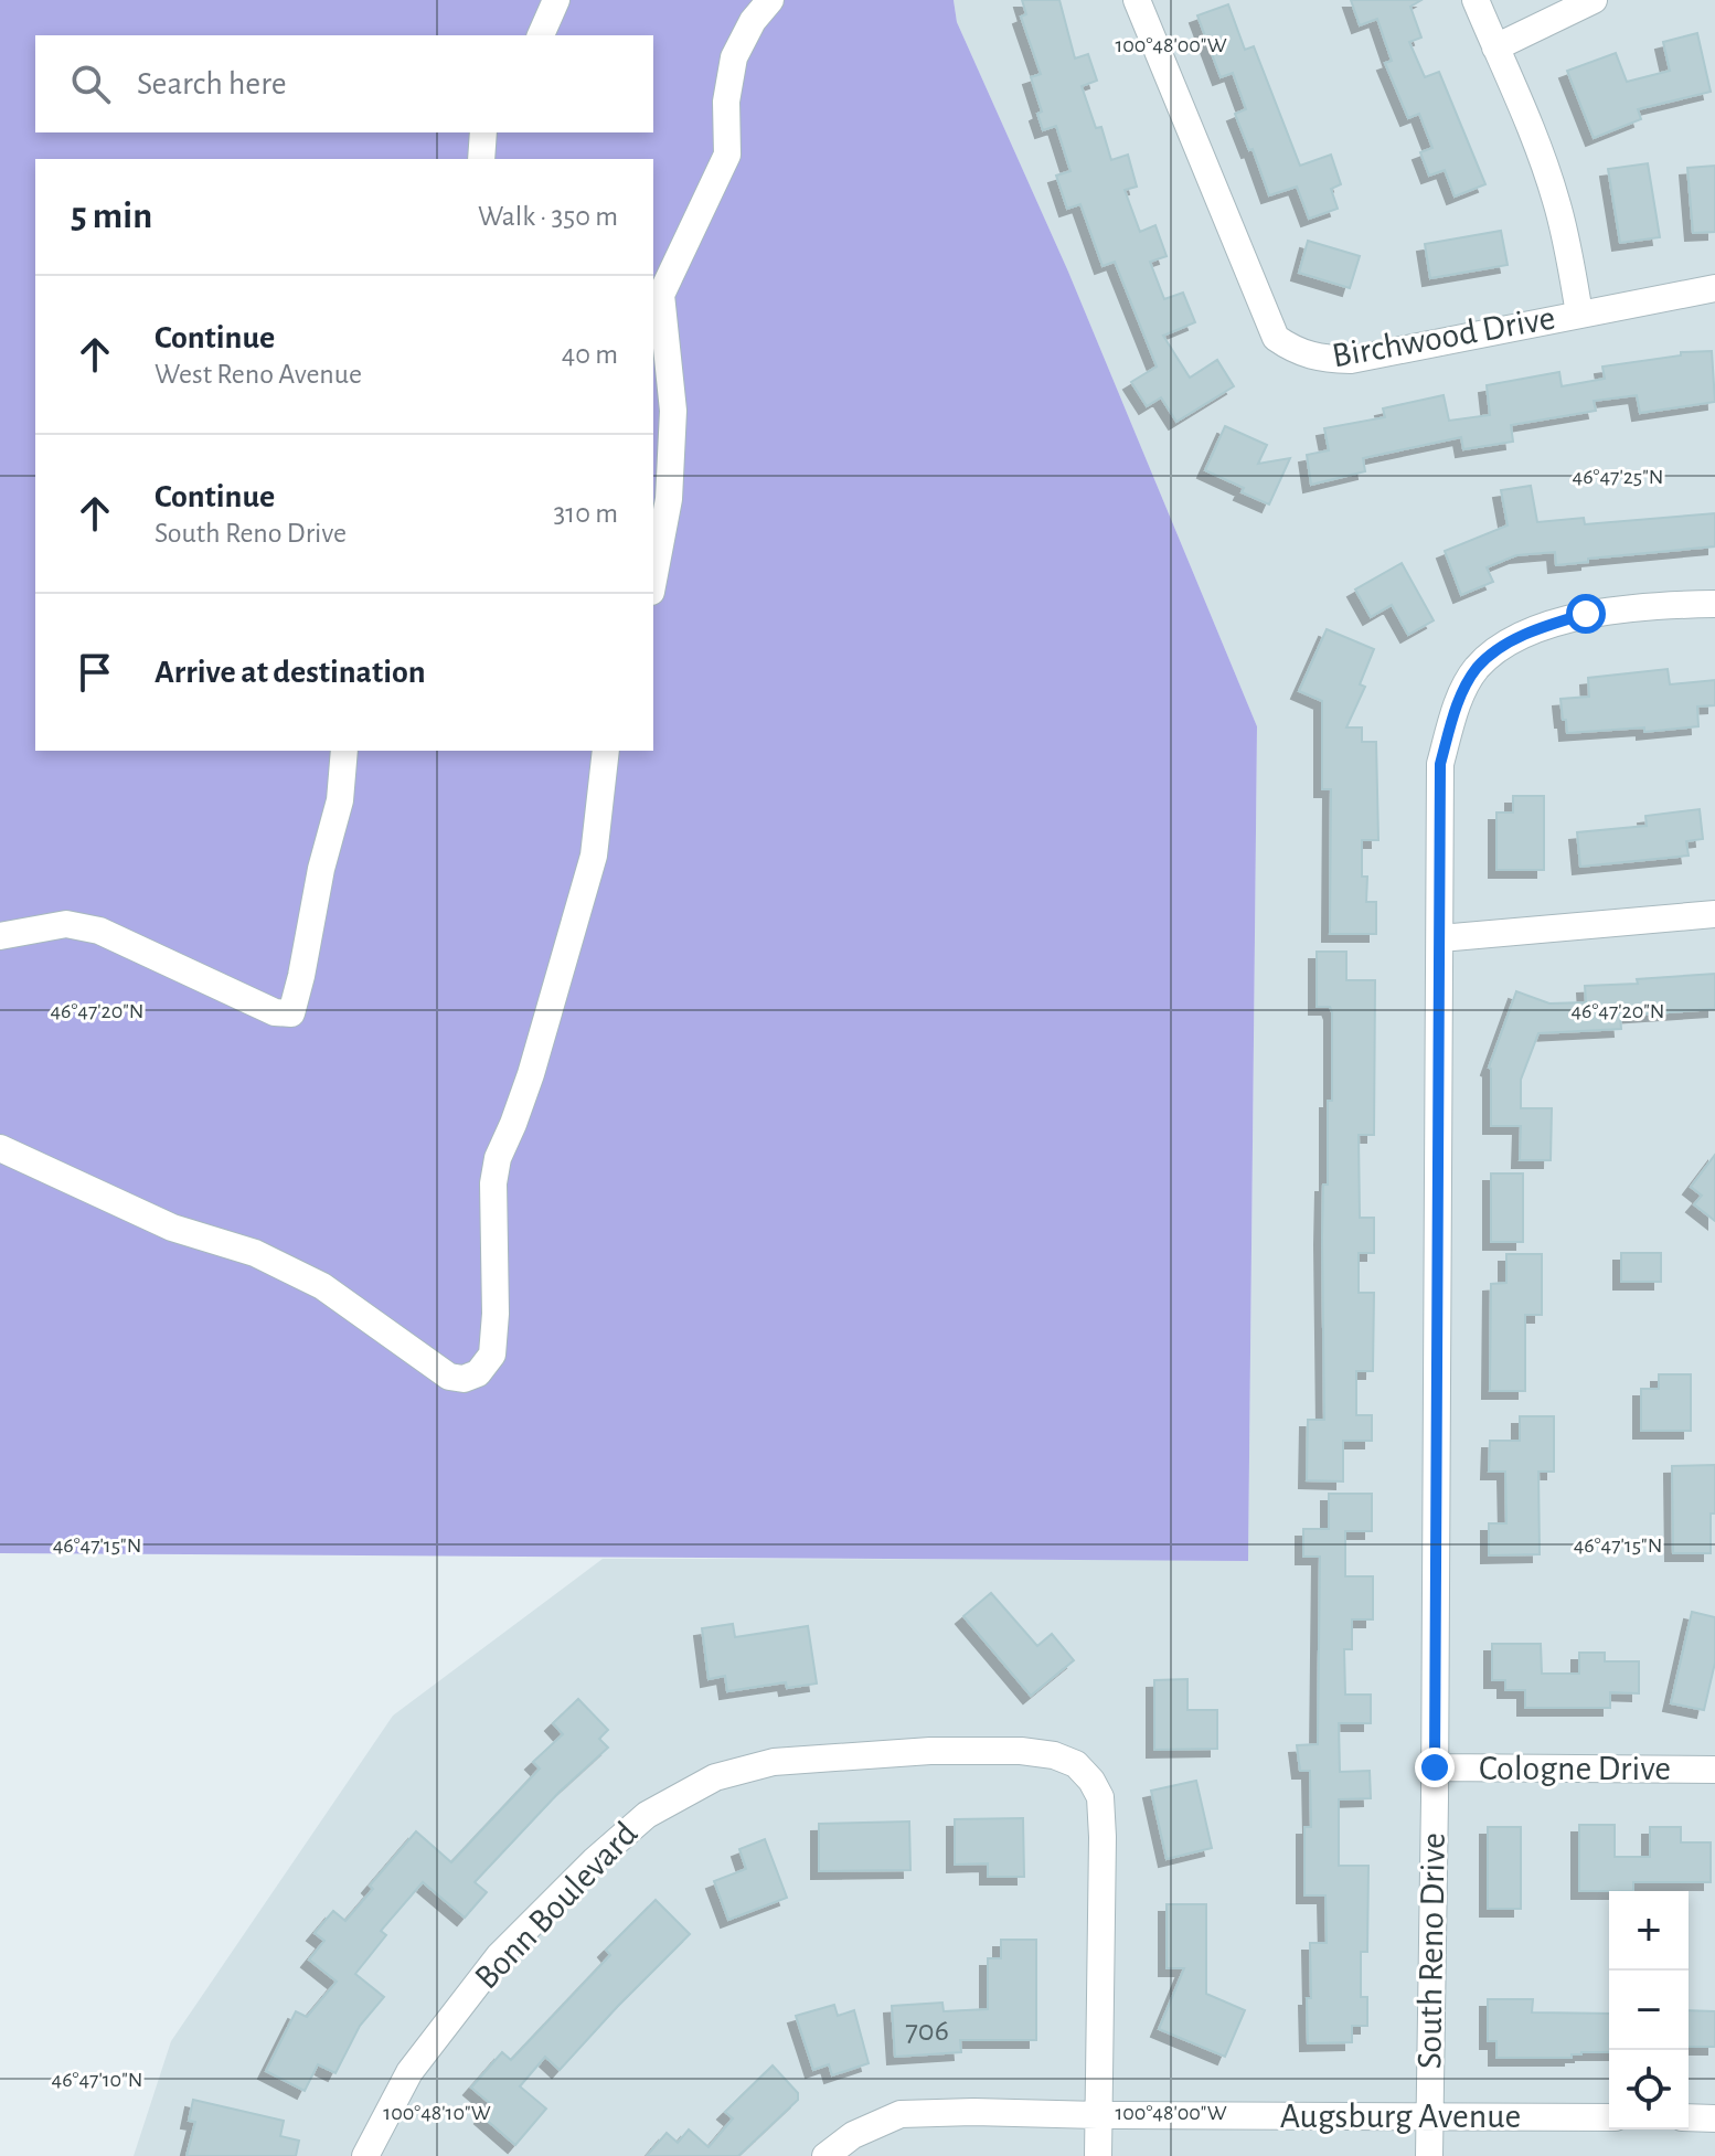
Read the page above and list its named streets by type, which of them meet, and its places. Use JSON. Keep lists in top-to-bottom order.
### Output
{
  "streets": {
    "street": [
      "Birchwood Drive",
      "Cologne Drive",
      "Bonn Boulevard",
      "South Reno Drive",
      "Augsburg Avenue"
    ]
  },
  "crossings": [
    ["Cologne Drive", "South Reno Drive"],
    ["Bonn Boulevard", "Augsburg Avenue"],
    ["South Reno Drive", "Augsburg Avenue"]
  ],
  "house_numbers": ["706"],
  "page": {
    "search": "Search here",
    "heading": ["5 min", "Walk · 350 m"],
    "list": [
      ["Continue", "West Reno Avenue", "40 m"],
      ["Continue", "South Reno Drive", "310 m"],
      "Arrive at destination"
    ],
    "map_buttons": ["+", "−"]
  },
  "coordinates": [
    "100°48'00\"W",
    "46°47'25\"N",
    "46°47'20\"N",
    "46°47'15\"N",
    "46°47'10\"N",
    "100°48'10\"W"
  ]
}
